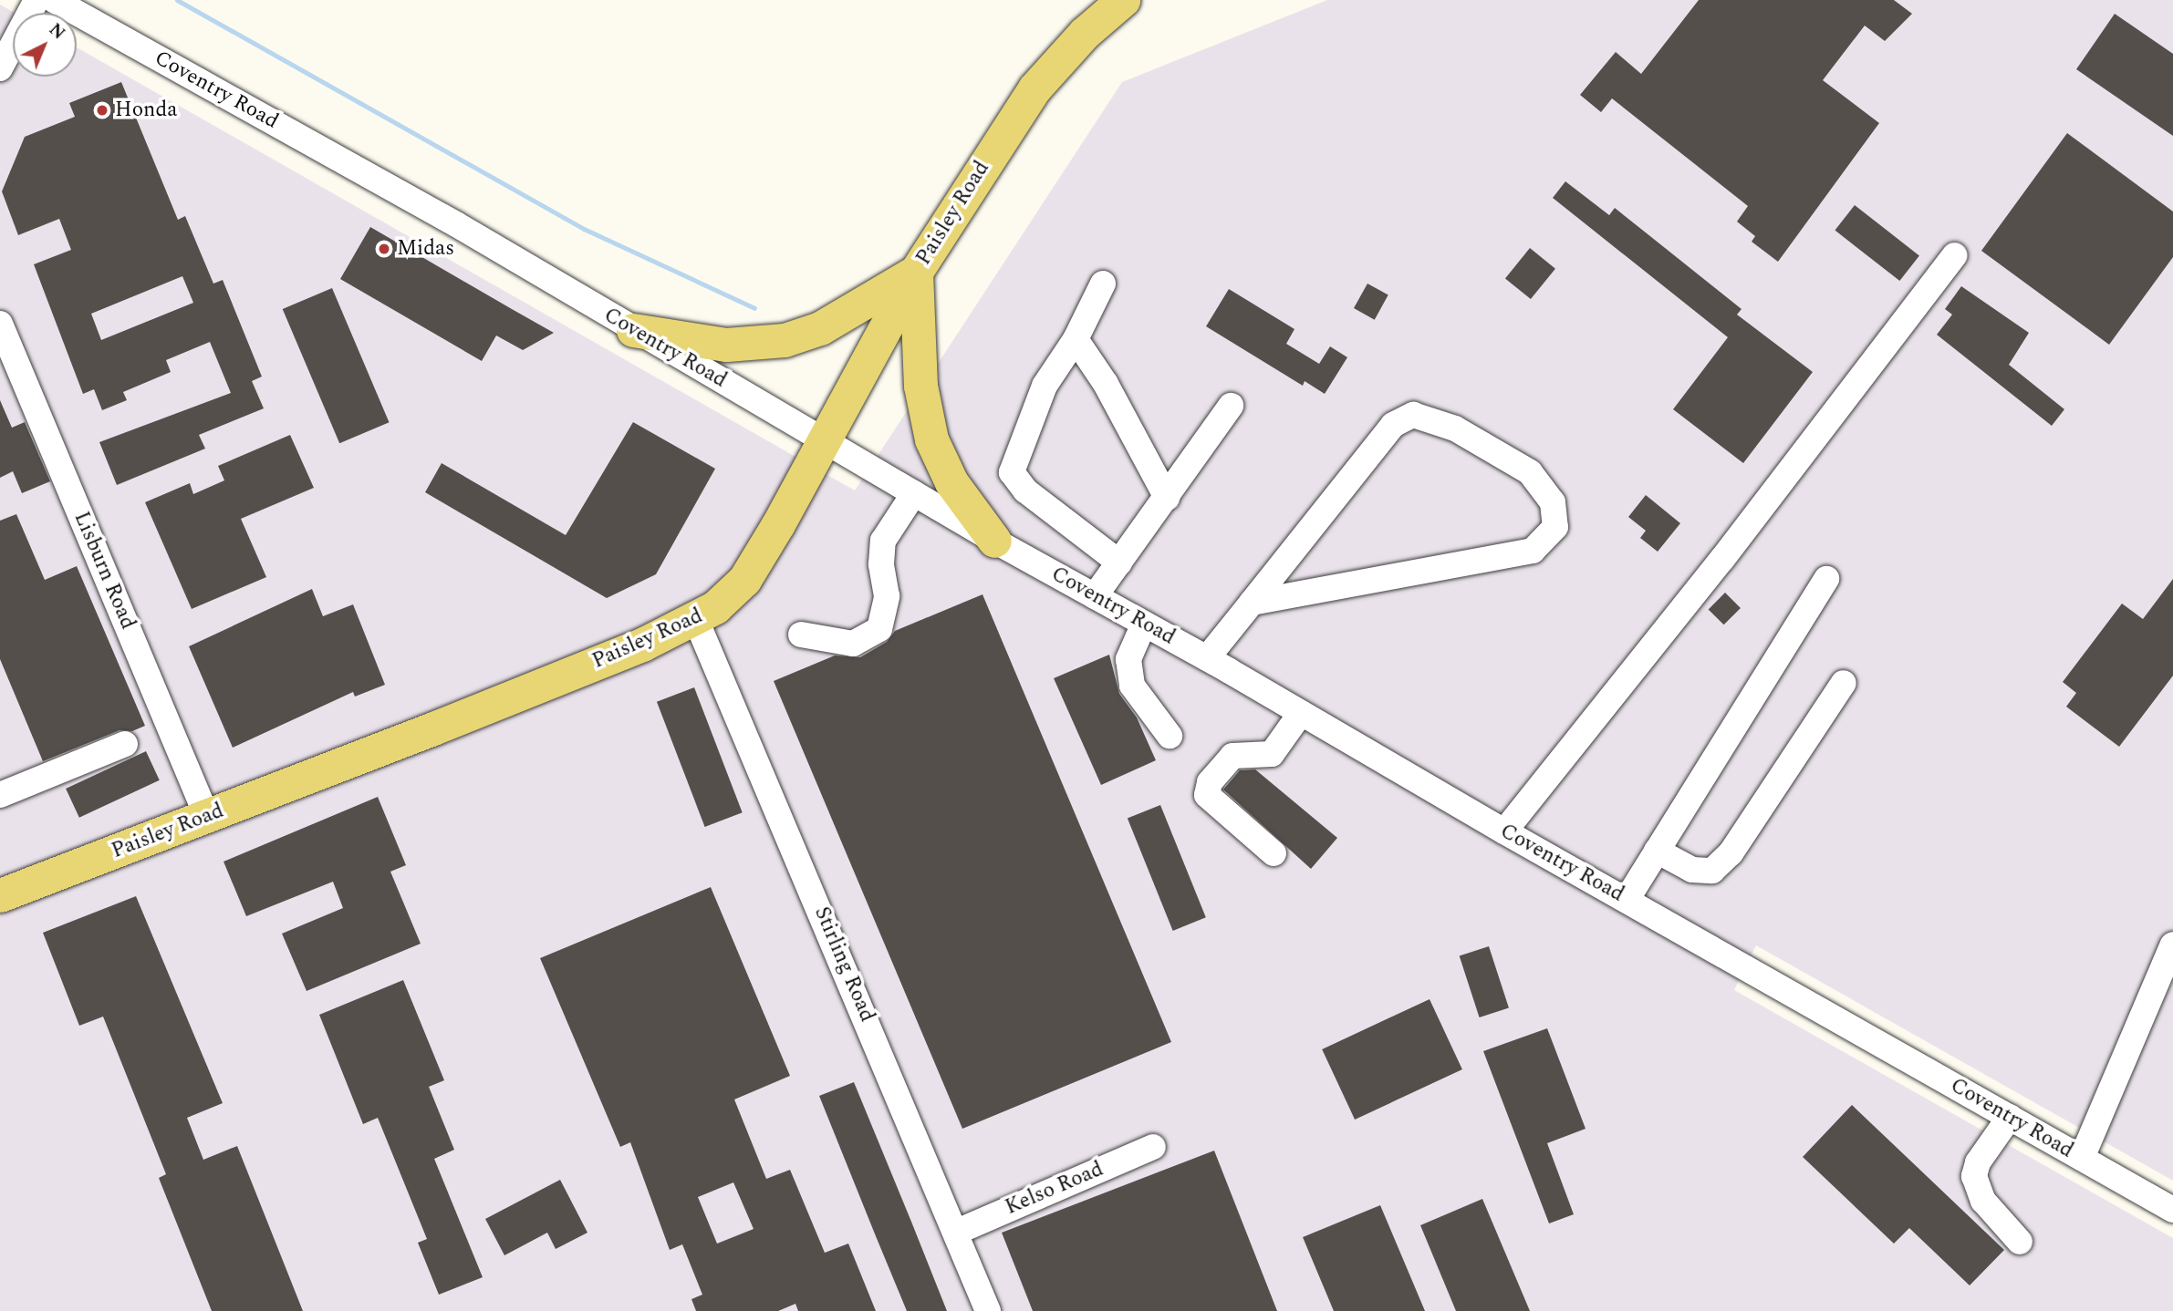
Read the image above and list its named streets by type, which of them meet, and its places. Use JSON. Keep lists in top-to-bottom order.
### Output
{
  "streets": {
    "main road": ["Paisley Road"],
    "street": [
      "Coventry Road",
      "Lisburn Road",
      "Stirling Road",
      "Kelso Road"
    ]
  },
  "crossings": [
    ["Coventry Road", "Paisley Road"],
    ["Paisley Road", "Lisburn Road"],
    ["Paisley Road", "Stirling Road"],
    ["Stirling Road", "Kelso Road"]
  ],
  "places": ["Honda", "Midas"],
  "north": "top right"
}
